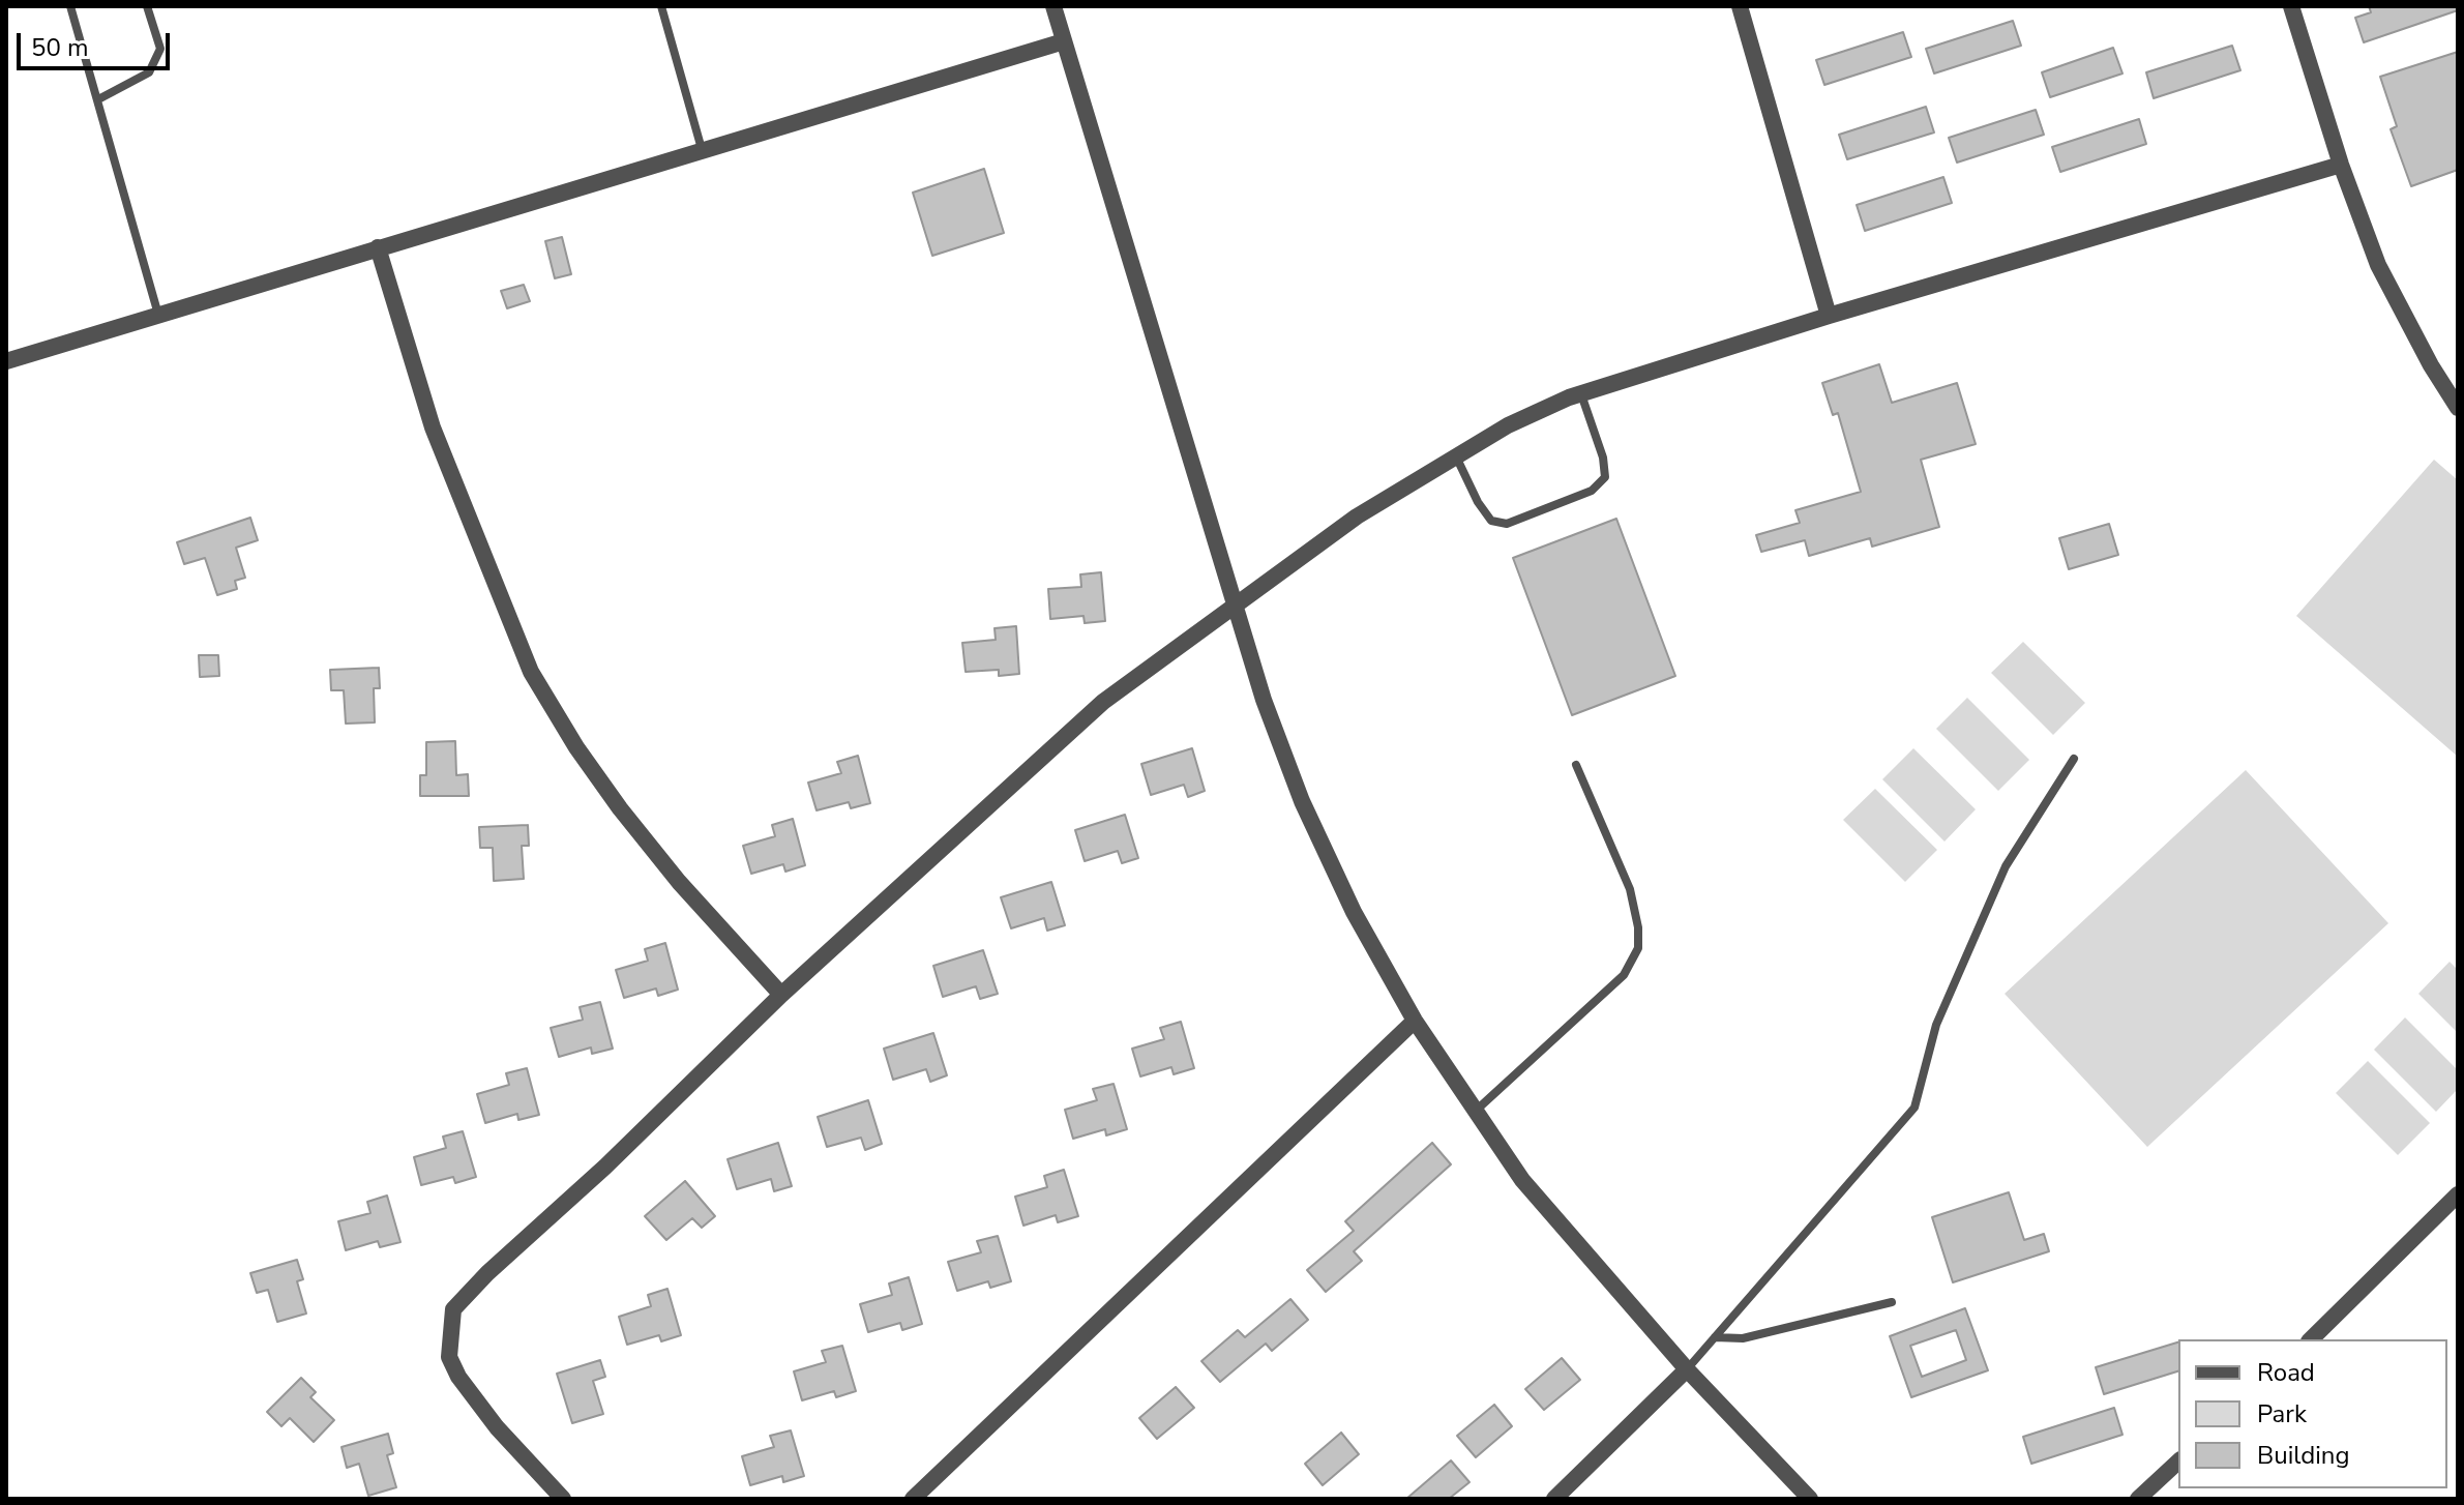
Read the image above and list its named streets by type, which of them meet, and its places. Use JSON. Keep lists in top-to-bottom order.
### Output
{
  "legend": ["Road", "Park", "Building"],
  "scale_bar": "50 m"
}
